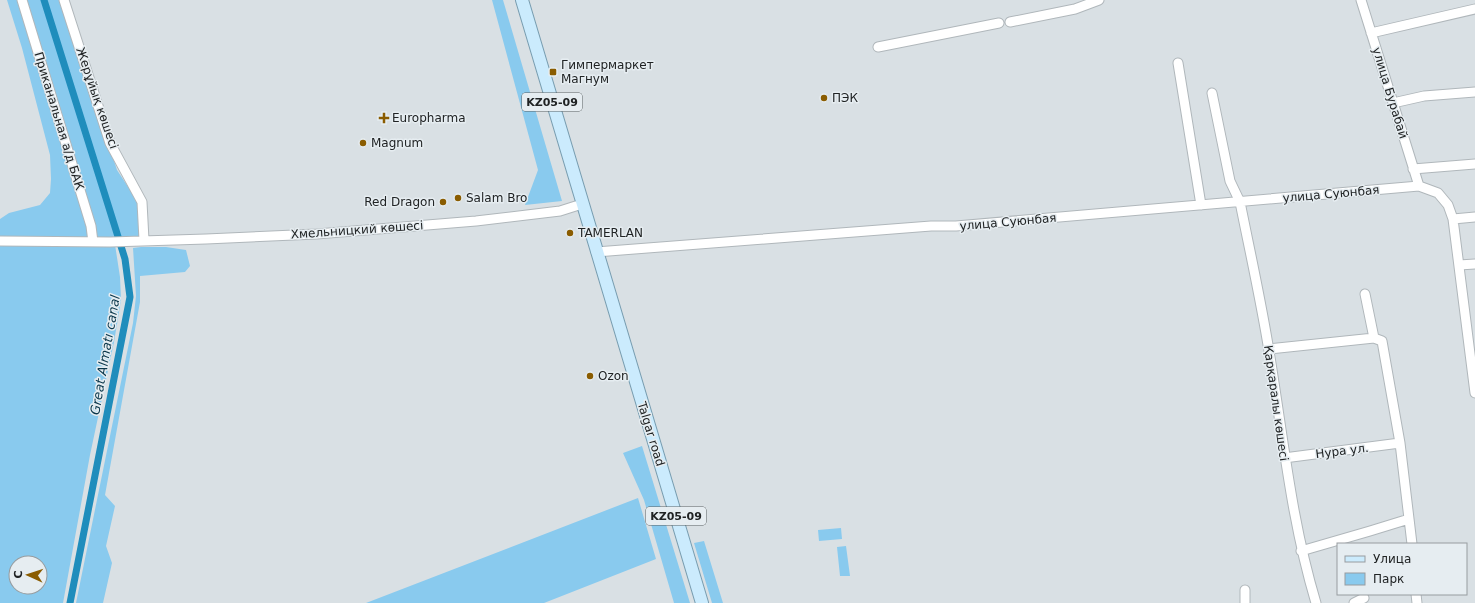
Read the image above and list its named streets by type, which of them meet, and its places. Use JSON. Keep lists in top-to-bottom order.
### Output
{
  "streets": {
    "main road": ["KZ05-09"],
    "street": [
      "улица Бурабай",
      "Жерұйық көшесі",
      "Приканальная а/д БАК",
      "улица Суюнбая",
      "Хмельницкий көшесі",
      "Қарқаралы көшесі",
      "Нура ул."
    ]
  },
  "crossings": [
    ["улица Бурабай", "улица Суюнбая"],
    ["Жерұйық көшесі", "Хмельницкий көшесі"],
    ["KZ05-09", "улица Суюнбая"],
    ["KZ05-09", "Хмельницкий көшесі"],
    ["Приканальная а/д БАК", "Хмельницкий көшесі"],
    ["улица Суюнбая", "Қарқаралы көшесі"],
    ["Қарқаралы көшесі", "Нура ул."]
  ],
  "water": ["Great Almatı canal"],
  "places": {
    "transit": ["Гимпермаркет Магнум"],
    "other": [
      "ПЭК",
      "Magnum",
      "Salam Bro",
      "Red Dragon",
      "TAMERLAN",
      "Ozon"
    ],
    "health": ["Europharma"]
  },
  "legend": ["Улица", "Парк"],
  "north": "left"
}
